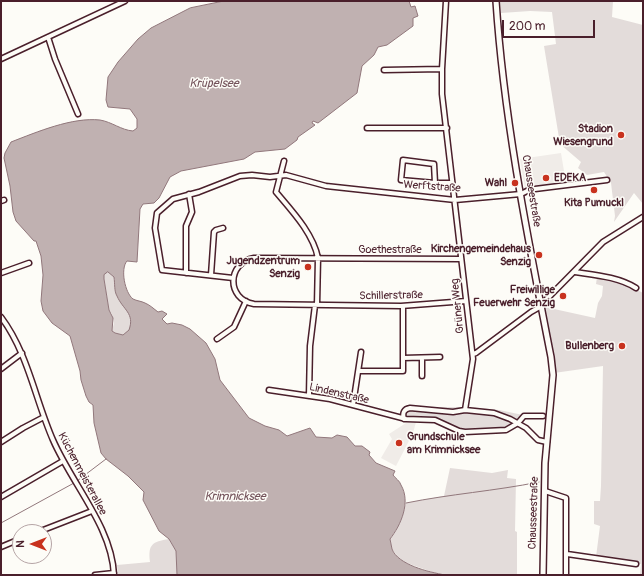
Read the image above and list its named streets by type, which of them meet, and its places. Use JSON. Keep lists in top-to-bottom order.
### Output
{
  "streets": {
    "main road": ["Chausseestraße"],
    "street": [
      "Werftstraße",
      "Goethestraße",
      "Schillerstraße",
      "Grüner Weg",
      "Lindenstraße",
      "Küchenmeisterallee"
    ]
  },
  "crossings": [
    ["Werftstraße", "Chausseestraße"],
    ["Werftstraße", "Grüner Weg"],
    ["Goethestraße", "Grüner Weg"],
    ["Schillerstraße", "Grüner Weg"]
  ],
  "water": ["Krüpelsee", "Krimnicksee"],
  "places": [
    "Stadion Wiesengrund",
    "EDEKA",
    "Wahl",
    "Kita Pumuckl",
    "Kirchengemeindehaus Senzig",
    "Jugendzentrum Senzig",
    "Freiwillige Feuerwehr Senzig",
    "Bullenberg",
    "Grundschule am Krimnicksee"
  ],
  "scale_bar": "200 m",
  "north": "left"
}
